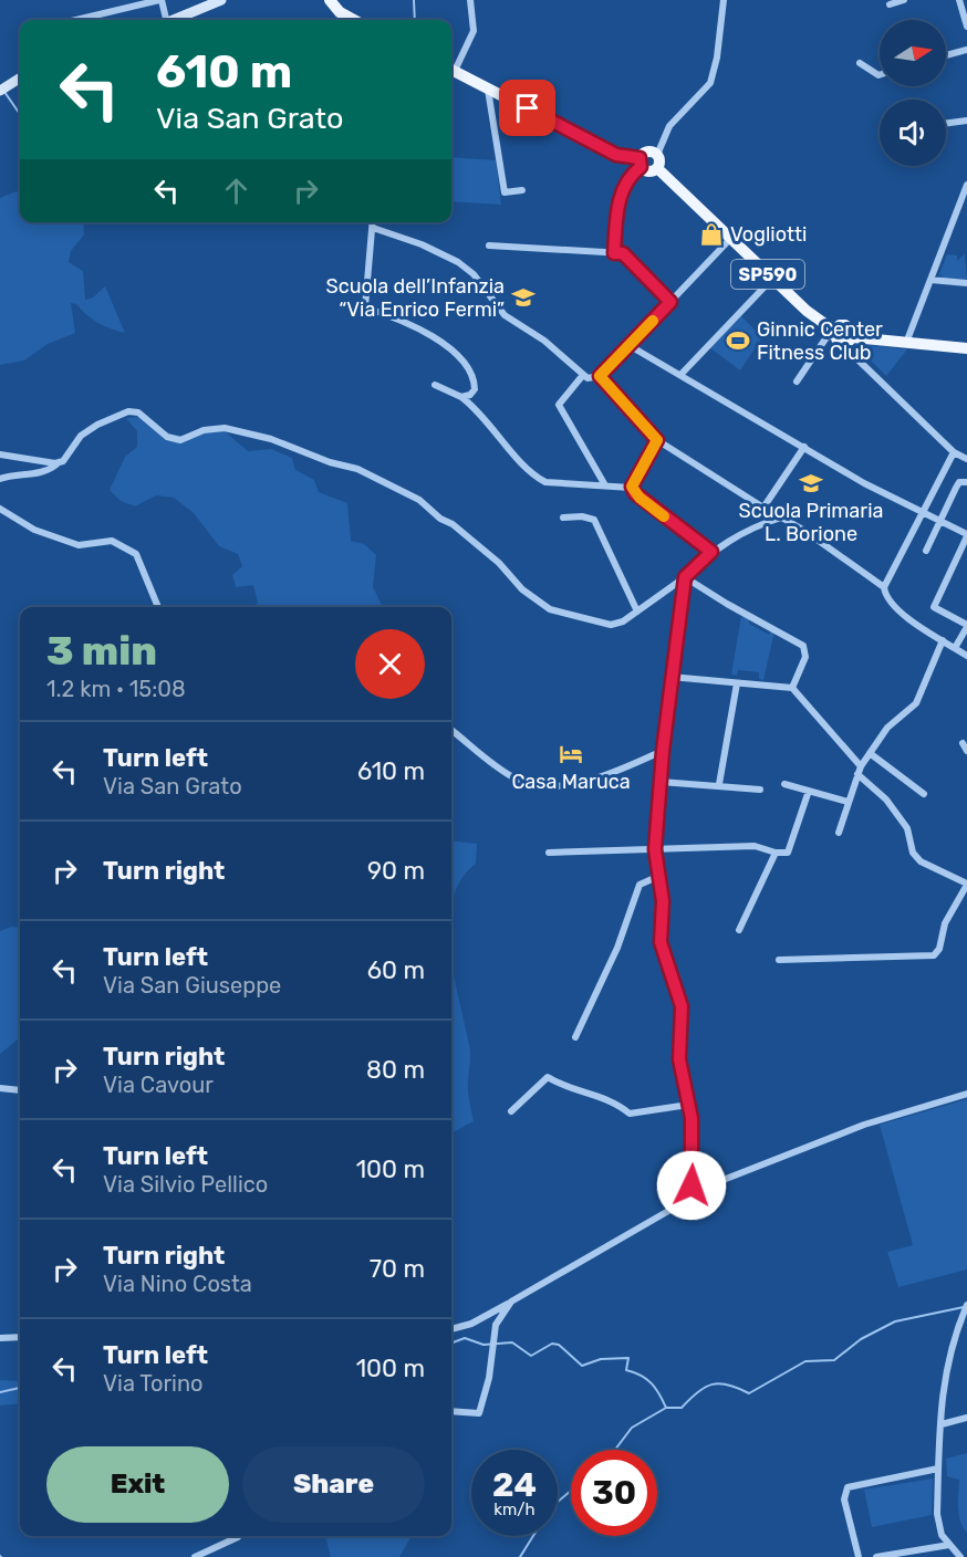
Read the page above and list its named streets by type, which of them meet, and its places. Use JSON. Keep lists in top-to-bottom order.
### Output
{
  "streets": {
    "main road": ["SP590"]
  },
  "places": {
    "shop": ["Vogliotti"],
    "school or university": ["Scuola dell’Infanzia “Via Enrico Fermi”", "Scuola Primaria L. Borione"],
    "sports": ["Ginnic Center Fitness Club"],
    "hotel": ["Casa Maruca"]
  },
  "north": "right",
  "page": {
    "turn": ["610 m", "Via San Grato"],
    "heading": ["3 min", "1.2 km · 15:08"],
    "list": [
      {
        "name": "Turn left",
        "note": "Via San Grato",
        "value": "610 m"
      },
      {
        "name": "Turn right",
        "value": "90 m"
      },
      {
        "name": "Turn left",
        "note": "Via San Giuseppe",
        "value": "60 m"
      },
      {
        "name": "Turn right",
        "note": "Via Cavour",
        "value": "80 m"
      },
      {
        "name": "Turn left",
        "note": "Via Silvio Pellico",
        "value": "100 m"
      },
      {
        "name": "Turn right",
        "note": "Via Nino Costa",
        "value": "70 m"
      },
      {
        "name": "Turn left",
        "note": "Via Torino",
        "value": "100 m"
      }
    ],
    "buttons": ["Exit", "Share"],
    "speed": "24 km/h",
    "limit": "30"
  }
}
